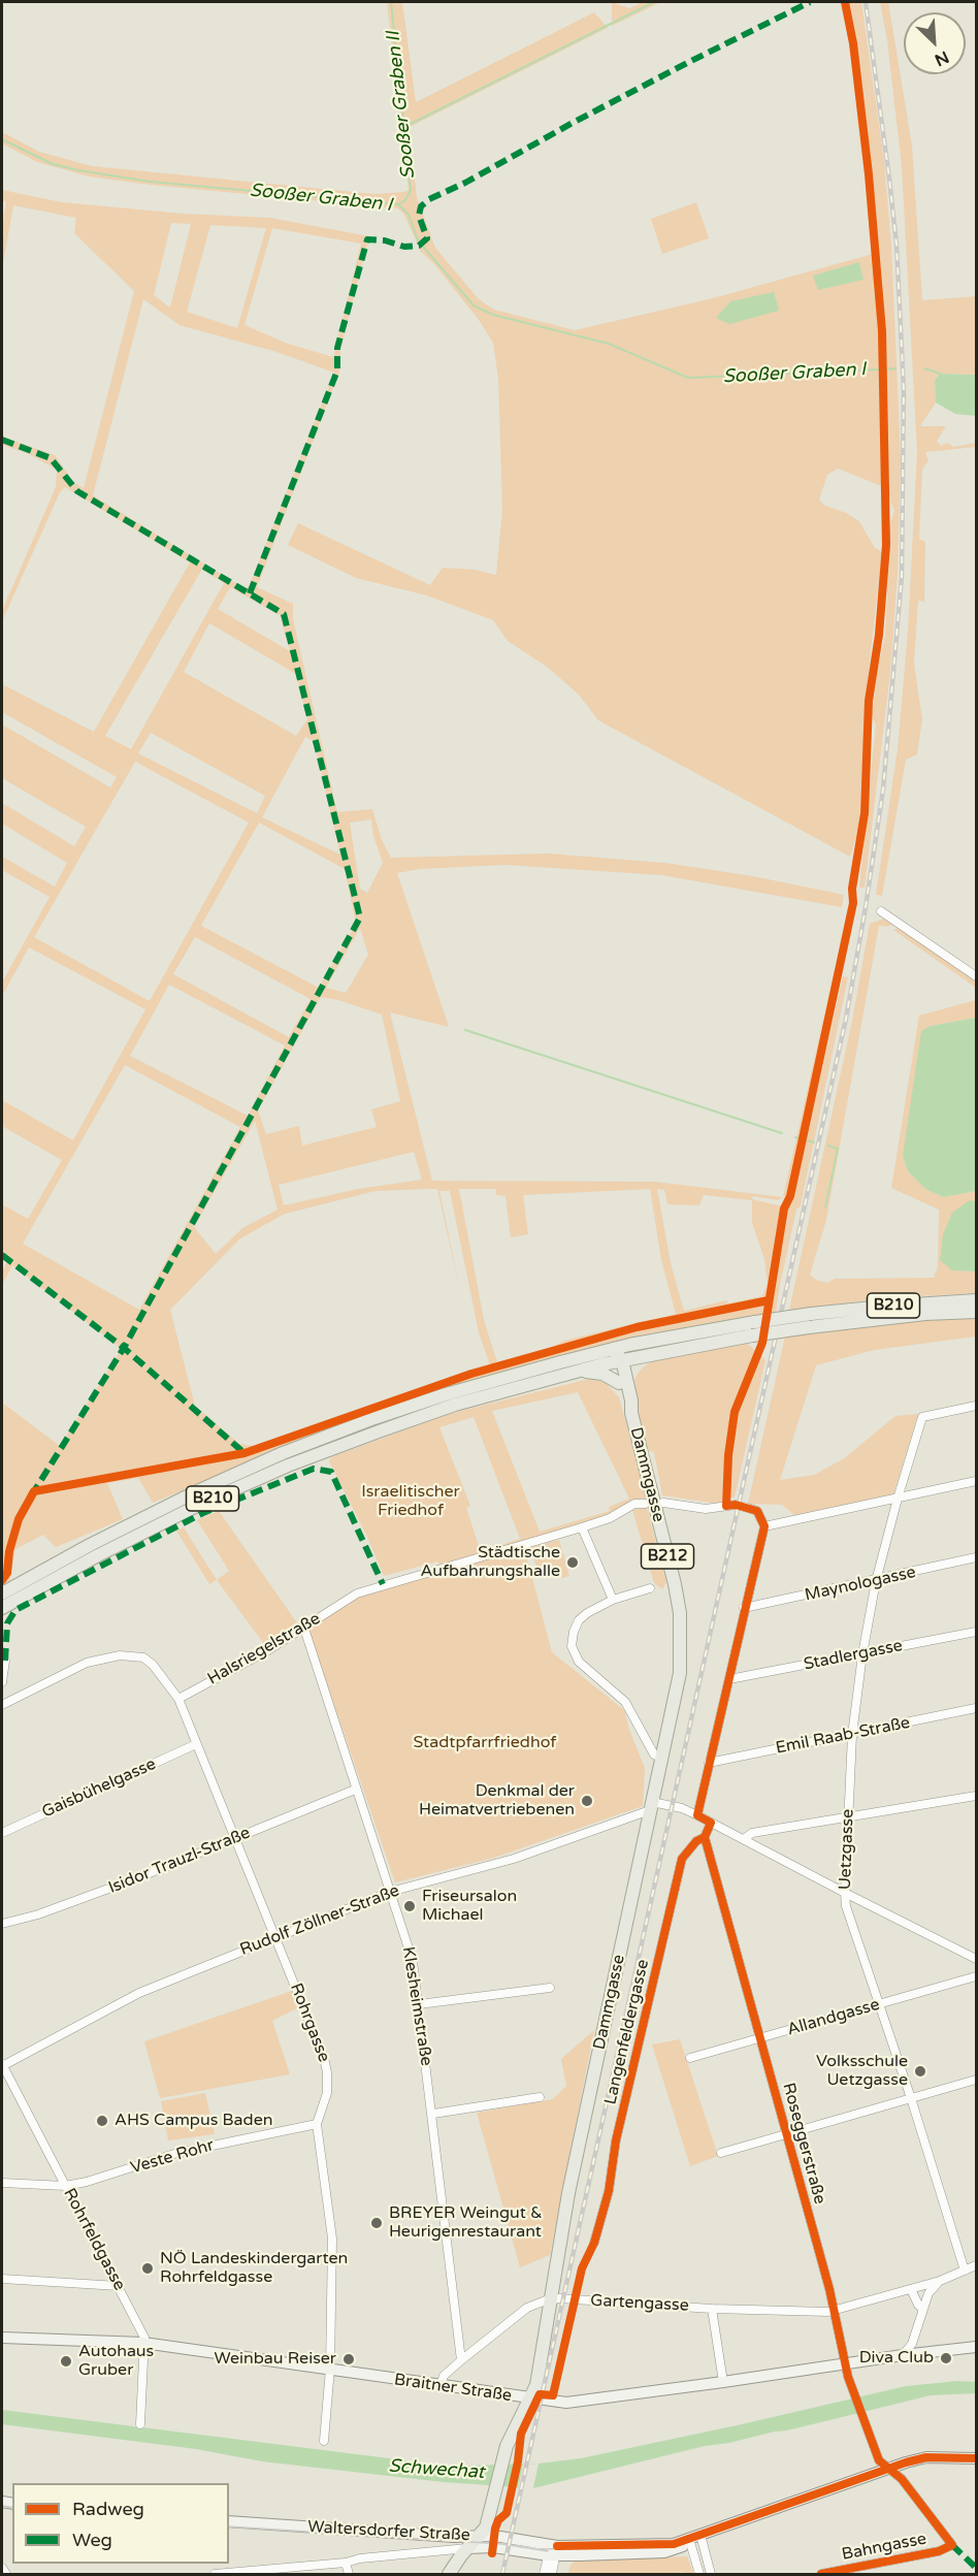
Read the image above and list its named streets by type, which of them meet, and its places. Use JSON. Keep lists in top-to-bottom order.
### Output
{
  "streets": {
    "main road": ["B210", "Dammgasse", "B212"],
    "street": [
      "Maynologasse",
      "Halsriegelstraße",
      "Stadlergasse",
      "Emil Raab-Straße",
      "Gaisbühelgasse",
      "Uetzgasse",
      "Isidor Trauzl-Straße",
      "Rudolf Zöllner-Straße",
      "Klesheimstraße",
      "Allandgasse",
      "Rohrgasse",
      "Langenfeldergasse",
      "Roseggerstraße",
      "Veste Rohr",
      "Rohrfeldgasse",
      "Gartengasse",
      "Braitner Straße",
      "Waltersdorfer Straße",
      "Bahngasse"
    ]
  },
  "crossings": [
    ["B210", "Dammgasse"],
    ["Dammgasse", "Rudolf Zöllner-Straße"],
    ["Dammgasse", "Gartengasse"],
    ["Dammgasse", "Braitner Straße"],
    ["Dammgasse", "Waltersdorfer Straße"],
    ["Maynologasse", "Uetzgasse"],
    ["Halsriegelstraße", "Klesheimstraße"],
    ["Halsriegelstraße", "Rohrgasse"],
    ["Stadlergasse", "Uetzgasse"],
    ["Emil Raab-Straße", "Uetzgasse"],
    ["Gaisbühelgasse", "Rohrgasse"],
    ["Uetzgasse", "Allandgasse"],
    ["Uetzgasse", "Gartengasse"],
    ["Isidor Trauzl-Straße", "Klesheimstraße"],
    ["Isidor Trauzl-Straße", "Rohrgasse"],
    ["Rudolf Zöllner-Straße", "Klesheimstraße"],
    ["Rudolf Zöllner-Straße", "Rohrgasse"],
    ["Rudolf Zöllner-Straße", "Rohrfeldgasse"],
    ["Klesheimstraße", "Gartengasse"],
    ["Allandgasse", "Roseggerstraße"],
    ["Rohrgasse", "Veste Rohr"],
    ["Rohrgasse", "Braitner Straße"],
    ["Langenfeldergasse", "Roseggerstraße"],
    ["Roseggerstraße", "Gartengasse"],
    ["Roseggerstraße", "Braitner Straße"],
    ["Roseggerstraße", "Bahngasse"],
    ["Veste Rohr", "Rohrfeldgasse"],
    ["Rohrfeldgasse", "Braitner Straße"],
    ["Gartengasse", "Braitner Straße"]
  ],
  "water": ["Sooßer Graben II", "Sooßer Graben I", "Schwechat"],
  "parks": ["Israelitischer Friedhof", "Stadtpfarrfriedhof"],
  "places": [
    "Städtische Aufbahrungshalle",
    "Denkmal der Heimatvertriebenen",
    "Friseursalon Michael",
    "Volksschule Uetzgasse",
    "AHS Campus Baden",
    "BREYER Weingut & Heurigenrestaurant",
    "NÖ Landeskindergarten Rohrfeldgasse",
    "Diva Club",
    "Weinbau Reiser",
    "Autohaus Gruber"
  ],
  "legend": ["Radweg", "Weg"],
  "north": "bottom right"
}
